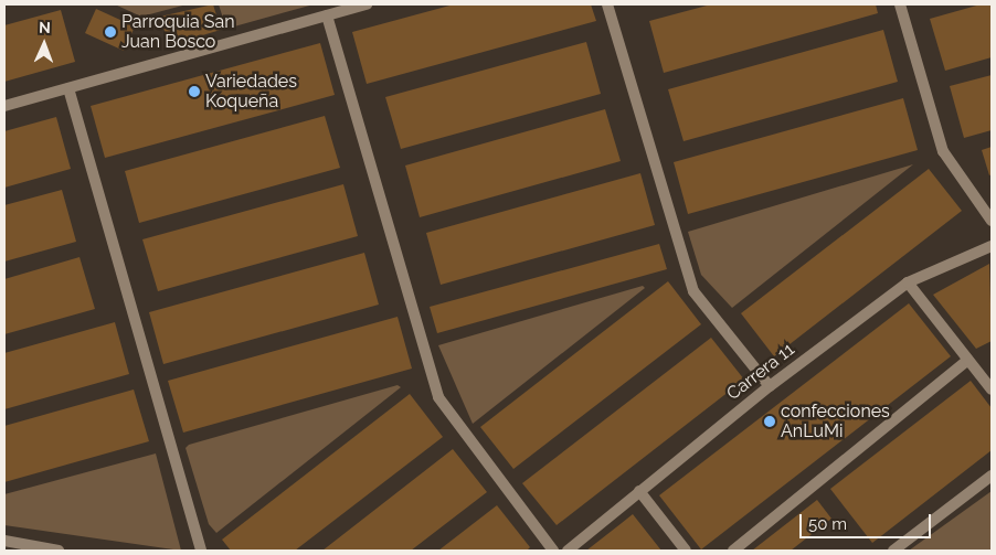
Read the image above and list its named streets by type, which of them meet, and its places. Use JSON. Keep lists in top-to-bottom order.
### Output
{
  "streets": {
    "street": ["Carrera 11"]
  },
  "places": ["Parroquia San Juan Bosco", "Variedades Koqueña", "confecciones AnLuMi"],
  "scale_bar": "50 m",
  "north": "top"
}
